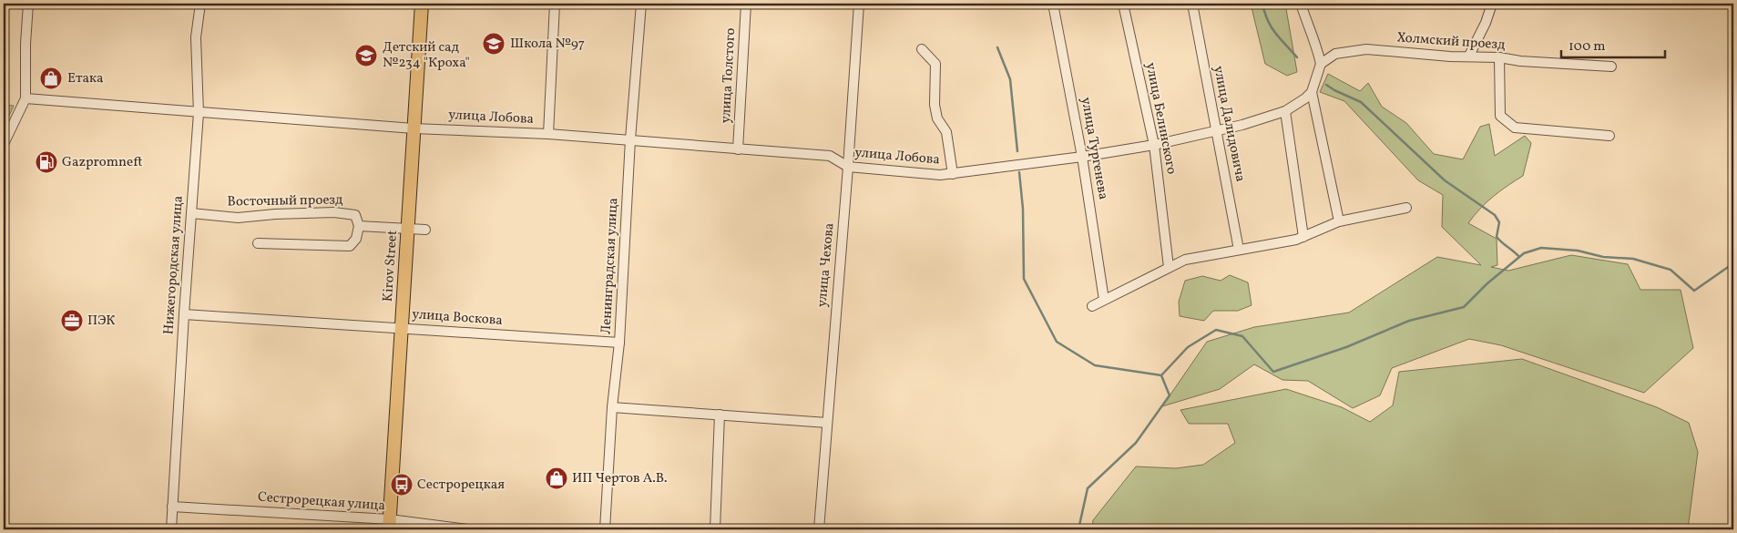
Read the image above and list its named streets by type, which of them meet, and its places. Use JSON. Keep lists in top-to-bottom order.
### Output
{
  "streets": {
    "main road": ["Kirov Street"],
    "street": [
      "Холмский проезд",
      "улица Толстого",
      "улица Лобова",
      "улица Белинского",
      "улица Далидовича",
      "улица Тургенева",
      "Восточный проезд",
      "Нижегородская улица",
      "улица Чехова",
      "Ленинградская улица",
      "улица Воскова",
      "Сестрорецкая улица"
    ]
  },
  "crossings": [
    ["улица Толстого", "улица Лобова"],
    ["улица Лобова", "улица Белинского"],
    ["улица Лобова", "улица Далидовича"],
    ["улица Лобова", "улица Тургенева"],
    ["улица Лобова", "Нижегородская улица"],
    ["улица Лобова", "улица Чехова"],
    ["улица Лобова", "Kirov Street"],
    ["улица Лобова", "Ленинградская улица"],
    ["Восточный проезд", "Нижегородская улица"],
    ["Нижегородская улица", "улица Воскова"],
    ["Нижегородская улица", "Сестрорецкая улица"],
    ["Kirov Street", "улица Воскова"],
    ["Kirov Street", "Сестрорецкая улица"],
    ["Ленинградская улица", "улица Воскова"]
  ],
  "places": {
    "school or university": ["Школа №97", "Детский сад №234 \"Кроха\""],
    "shop": ["Етака", "ИП Чертов А.В."],
    "fuel station": ["Gazpromneft"],
    "office": ["ПЭК"],
    "bus stop": ["Сестрорецкая"]
  },
  "scale_bar": "100 m"
}
